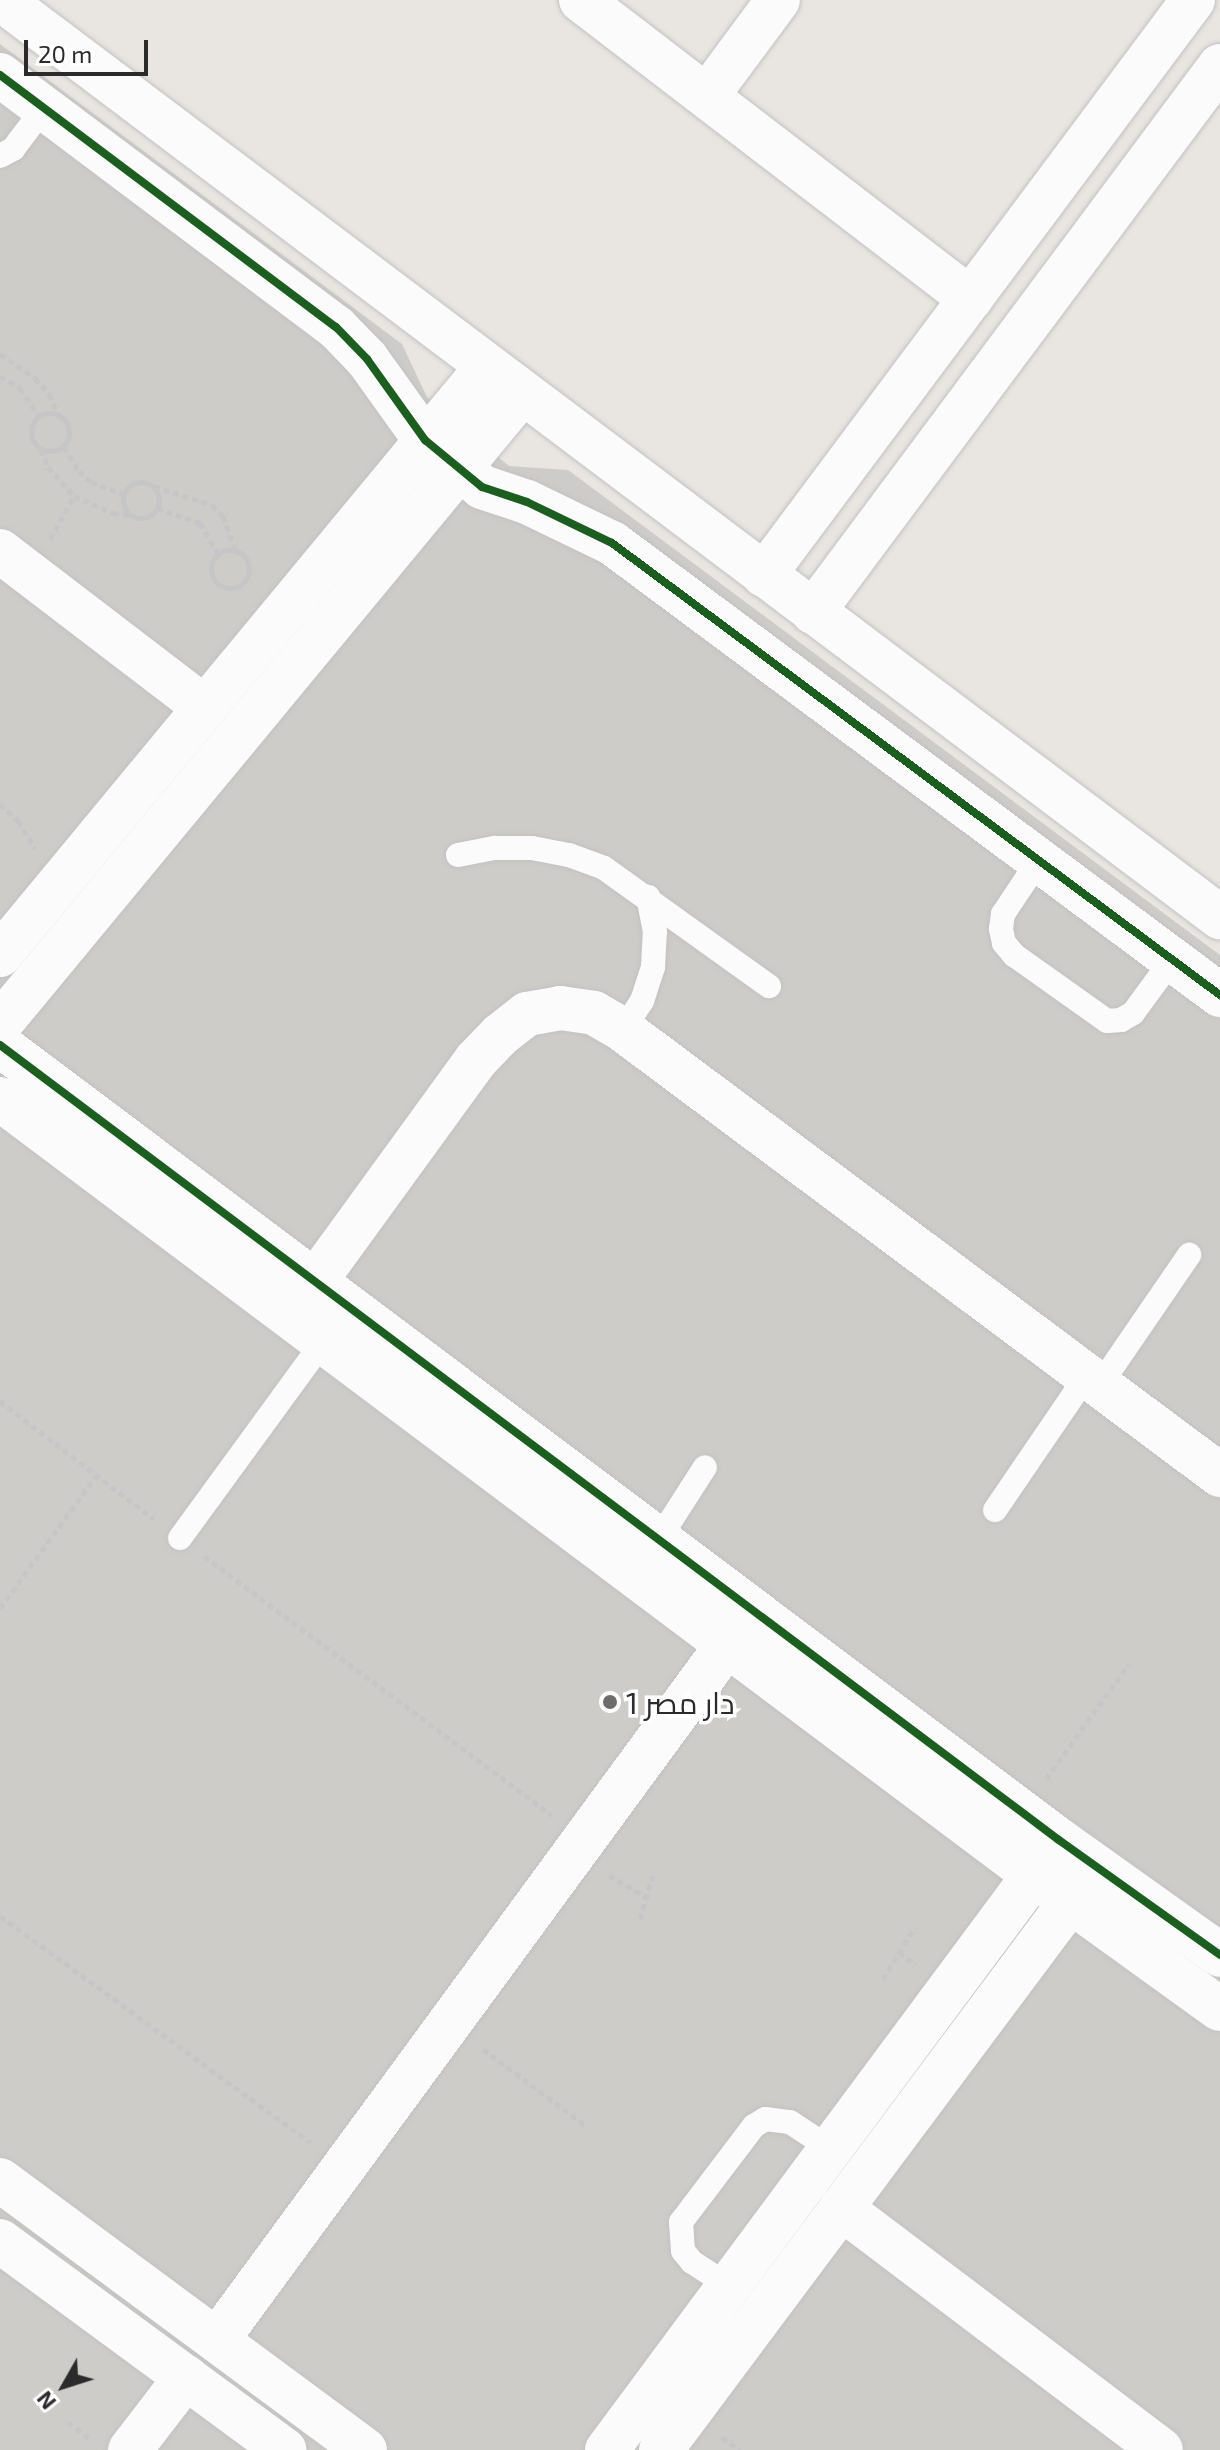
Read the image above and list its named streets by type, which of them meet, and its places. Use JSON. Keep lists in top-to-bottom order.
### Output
{
  "places": ["دار مصر 1"],
  "scale_bar": "20 m",
  "north": "bottom left"
}
